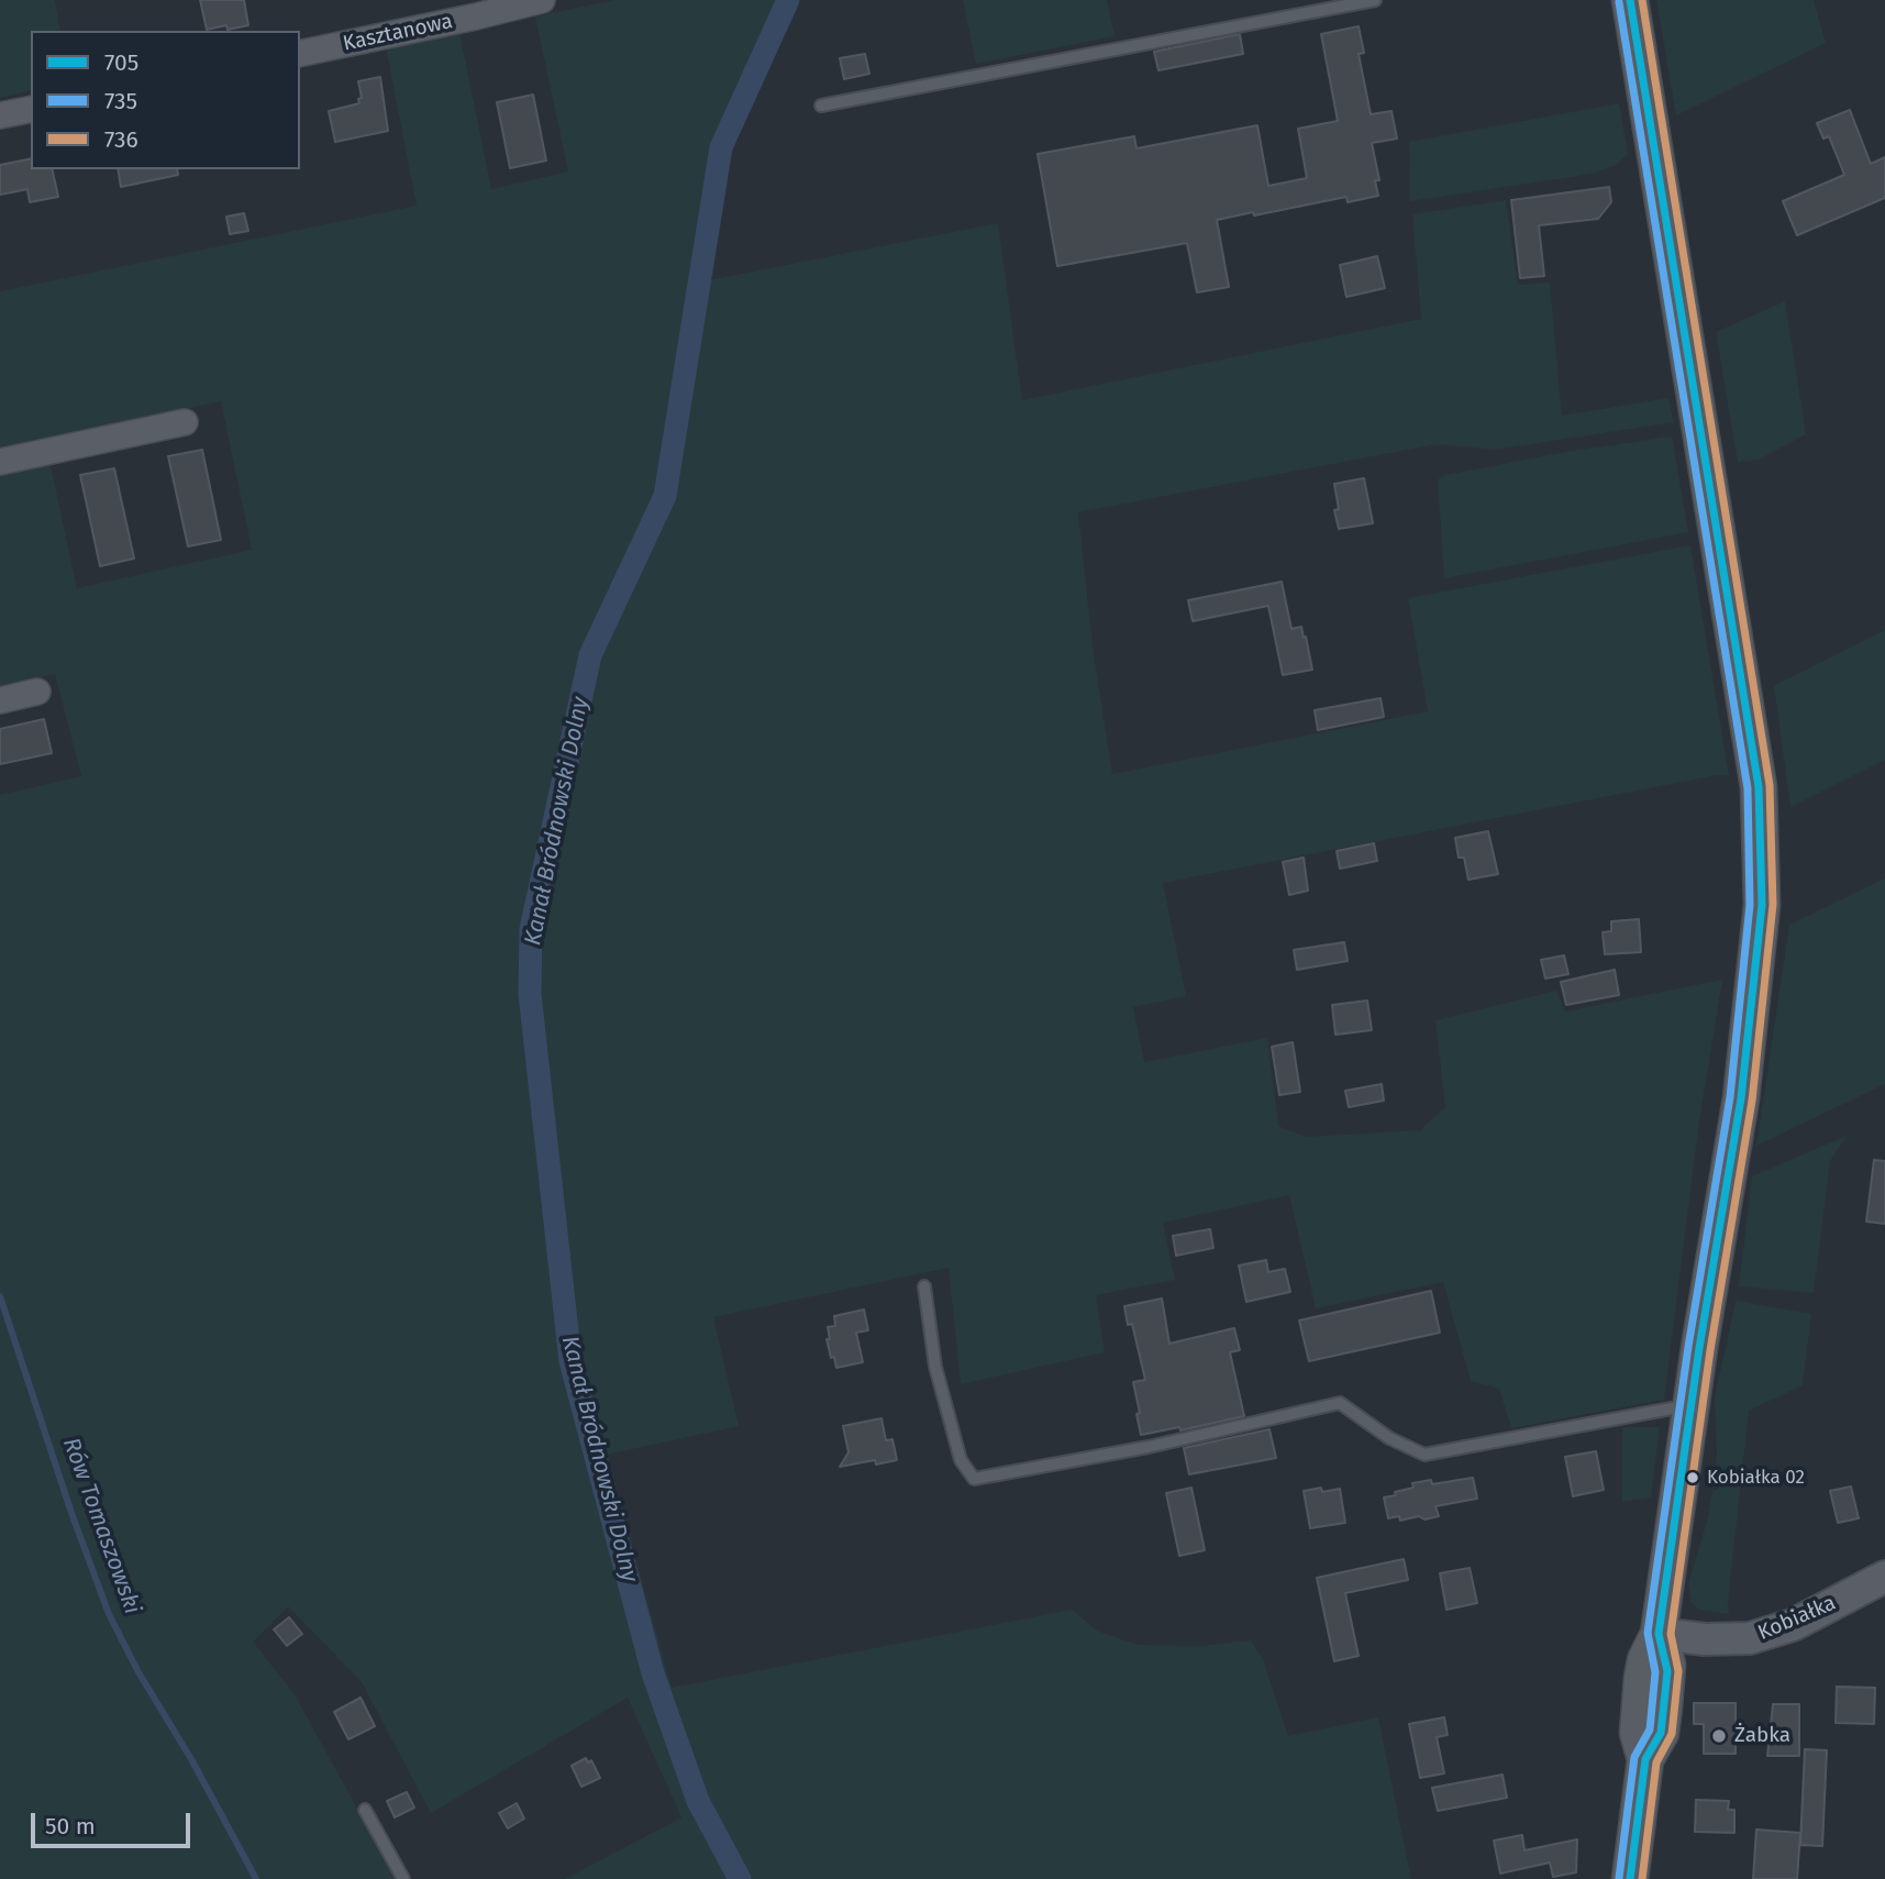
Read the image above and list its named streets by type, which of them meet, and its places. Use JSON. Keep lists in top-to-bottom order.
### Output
{
  "streets": {
    "street": ["Kasztanowa", "Kobiałka"]
  },
  "water": ["Kanał Bródnowski Dolny", "Rów Tomaszowski"],
  "places": ["Kobiałka 02", "Żabka"],
  "lines": ["transit line 705", "transit line 736", "transit line 735"],
  "legend": ["705", "735", "736"],
  "scale_bar": "50 m"
}
